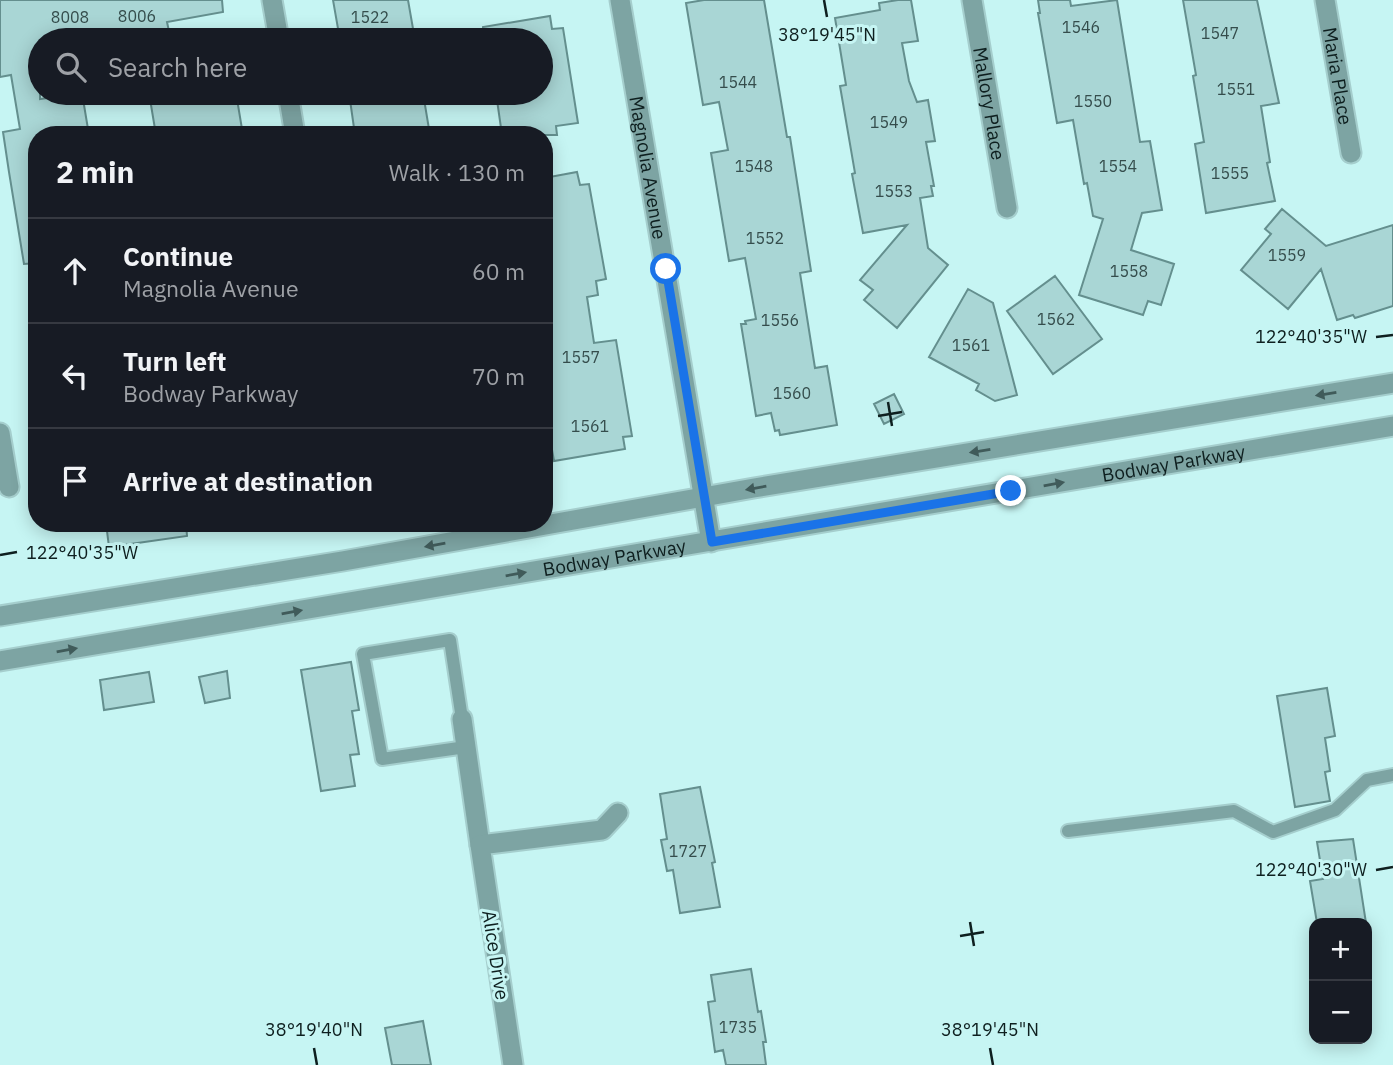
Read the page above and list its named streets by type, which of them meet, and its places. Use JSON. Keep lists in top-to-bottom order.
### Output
{
  "streets": {
    "street": [
      "Maria Place",
      "Mallory Place",
      "Magnolia Avenue",
      "Bodway Parkway",
      "Alice Drive"
    ]
  },
  "crossings": [
    ["Magnolia Avenue", "Bodway Parkway"]
  ],
  "house_numbers": [
    "8006",
    "8008",
    "1522",
    "1546",
    "1547",
    "1544",
    "1551",
    "1550",
    "1549",
    "1548",
    "1554",
    "1555",
    "1553",
    "1552",
    "1559",
    "1558",
    "1562",
    "1556",
    "1561",
    "1557",
    "1560",
    "1561",
    "1727",
    "1735"
  ],
  "page": {
    "search": "Search here",
    "heading": ["2 min", "Walk · 130 m"],
    "list": [
      ["Continue", "Magnolia Avenue", "60 m"],
      ["Turn left", "Bodway Parkway", "70 m"],
      "Arrive at destination"
    ],
    "map_buttons": ["+", "−"]
  },
  "coordinates": [
    "38°19'45\"N",
    "122°40'35\"W",
    "122°40'30\"W",
    "38°19'40\"N"
  ]
}
